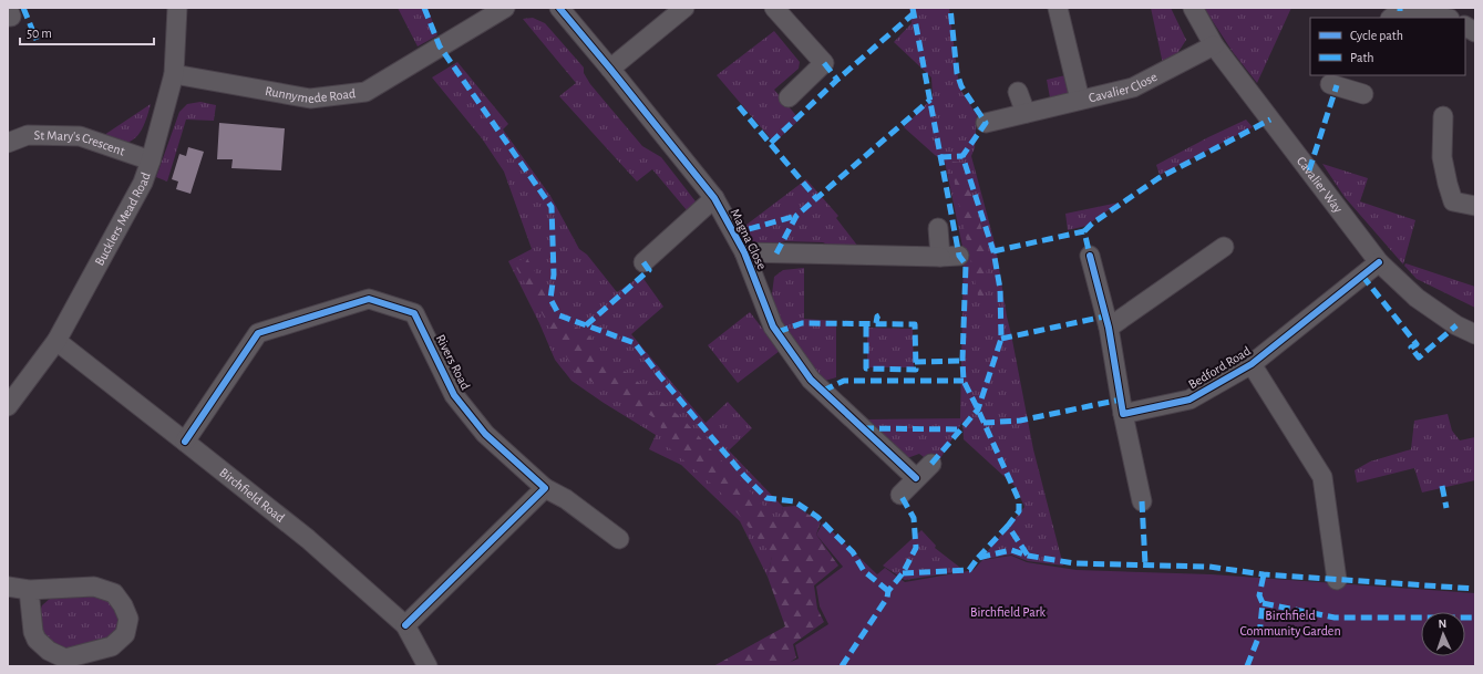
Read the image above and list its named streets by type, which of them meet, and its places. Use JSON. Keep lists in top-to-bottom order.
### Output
{
  "streets": {
    "street": [
      "Cavalier Close",
      "Runnymede Road",
      "St Mary's Crescent",
      "Cavalier Way",
      "Bucklers Mead Road",
      "Magna Close",
      "Rivers Road",
      "Bedford Road",
      "Birchfield Road"
    ]
  },
  "crossings": [
    ["Cavalier Close", "Cavalier Way"],
    ["Runnymede Road", "Bucklers Mead Road"],
    ["St Mary's Crescent", "Bucklers Mead Road"],
    ["Cavalier Way", "Bedford Road"],
    ["Bucklers Mead Road", "Birchfield Road"],
    ["Rivers Road", "Birchfield Road"]
  ],
  "parks": ["Birchfield Park", "Birchfield Community Garden"],
  "legend": ["Cycle path", "Path"],
  "scale_bar": "50 m",
  "north": "top"
}
